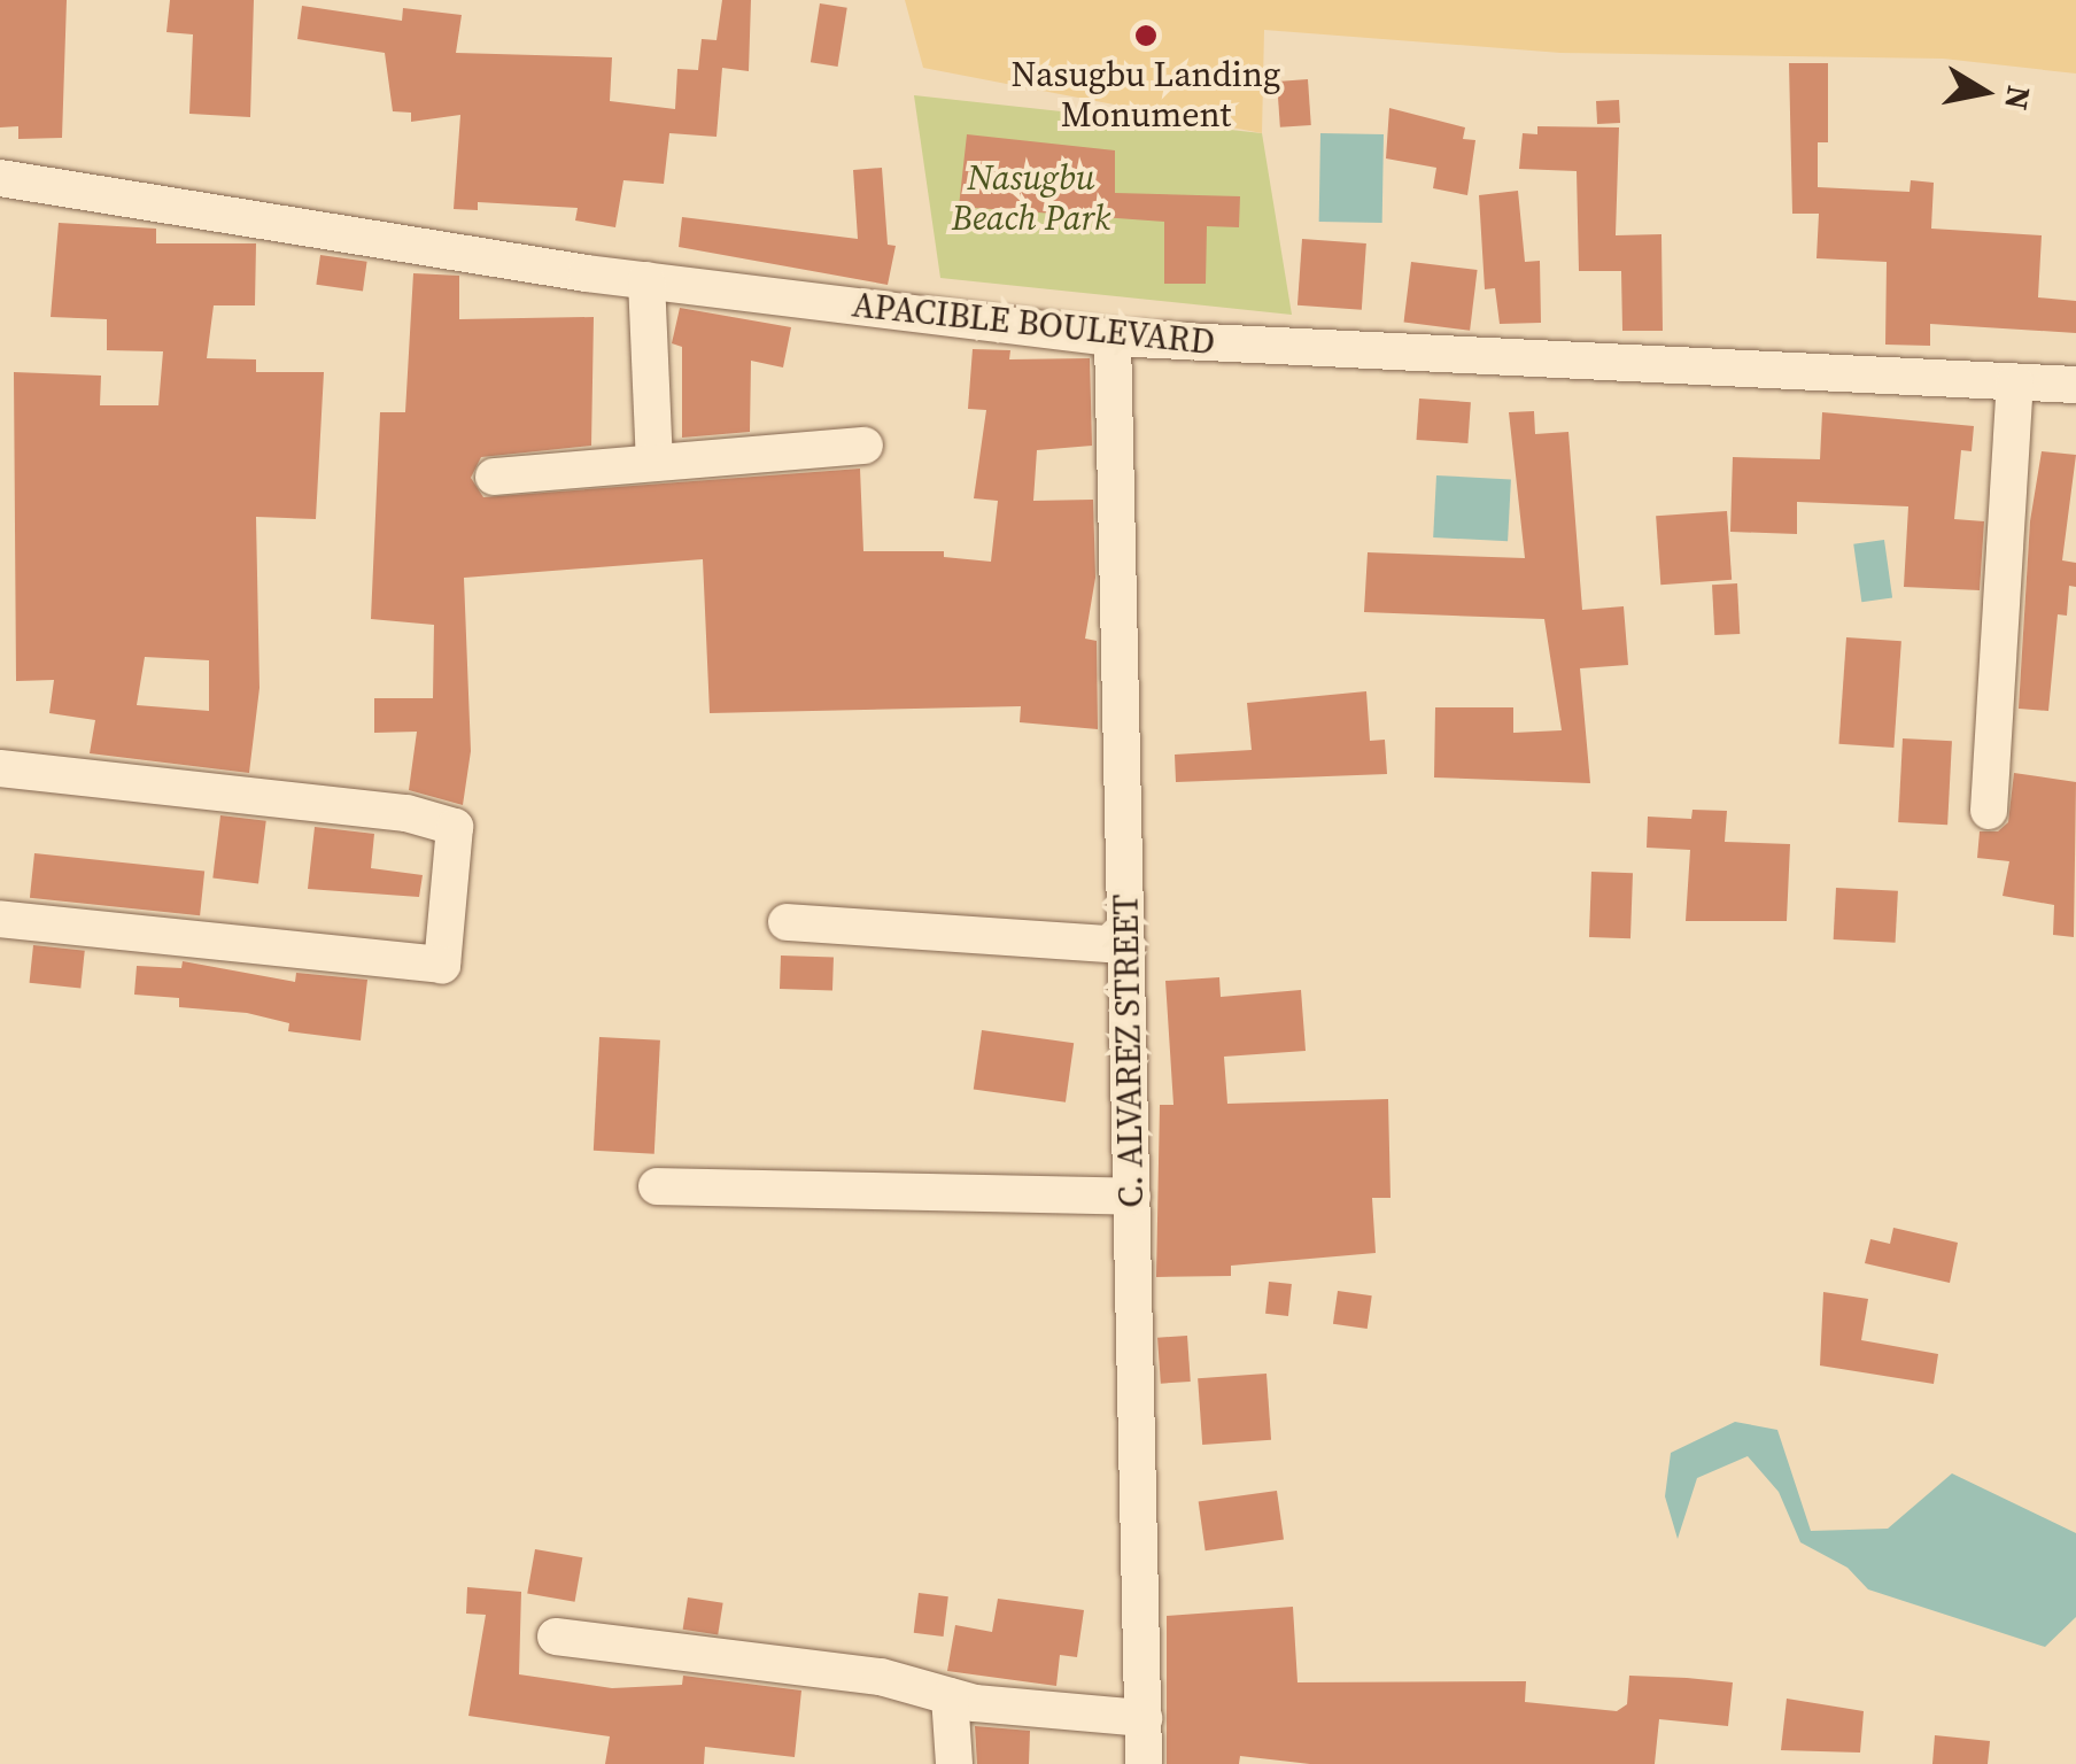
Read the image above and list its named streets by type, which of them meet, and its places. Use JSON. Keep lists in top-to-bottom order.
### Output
{
  "streets": {
    "street": ["APACIBLE BOULEVARD", "C. ALVAREZ STREET"]
  },
  "crossings": [
    ["APACIBLE BOULEVARD", "C. ALVAREZ STREET"]
  ],
  "parks": ["Nasugbu Beach Park"],
  "places": ["Nasugbu Landing Monument"],
  "north": "right"
}
